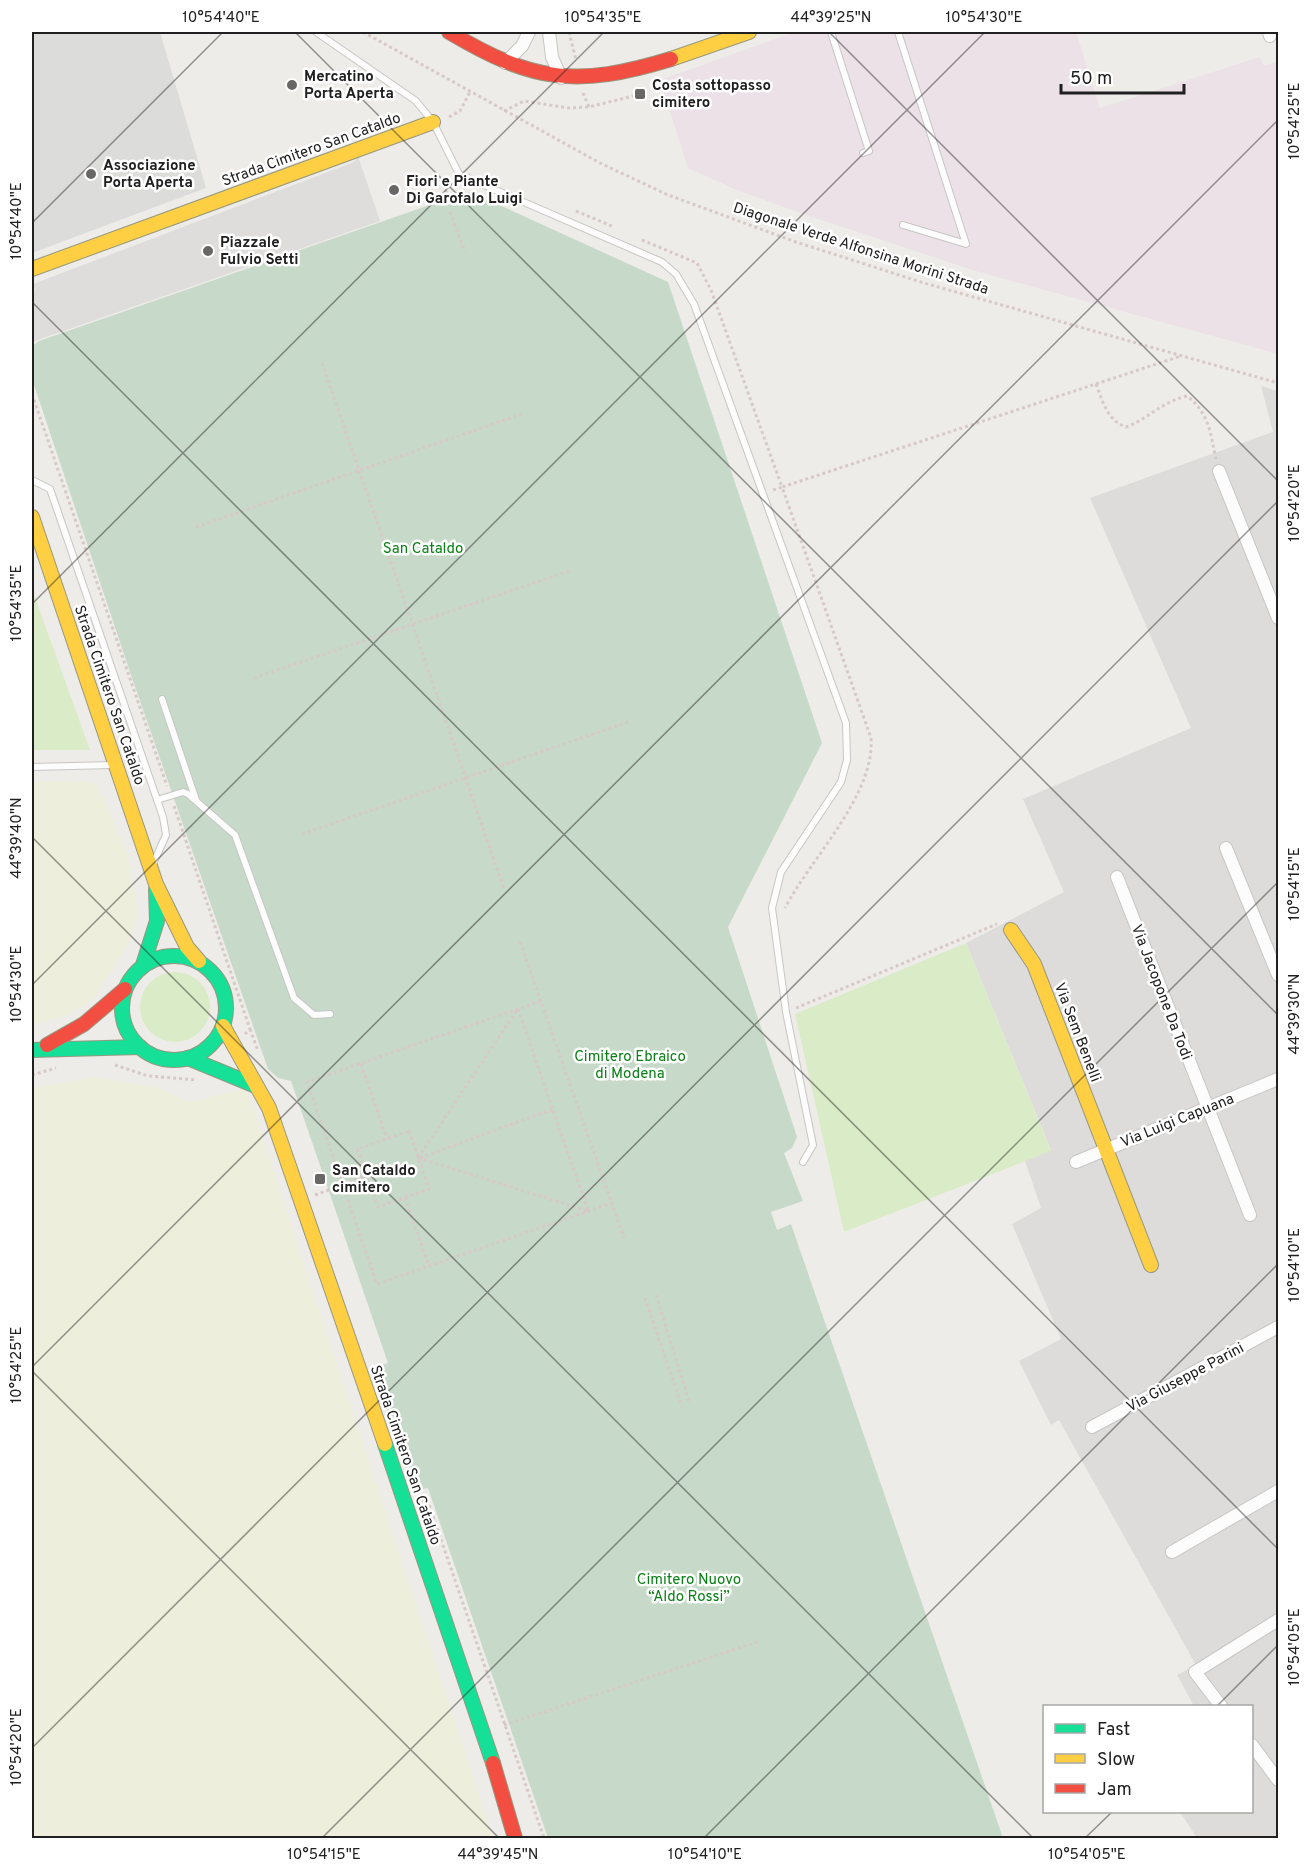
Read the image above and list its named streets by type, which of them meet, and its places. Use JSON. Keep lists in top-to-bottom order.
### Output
{
  "streets": {
    "street": [
      "Strada Cimitero San Cataldo",
      "Via Jacopone Da Todi",
      "Via Sem Benelli",
      "Via Luigi Capuana",
      "Via Giuseppe Parini"
    ],
    "path": ["Diagonale Verde Alfonsina Morini Strada"]
  },
  "crossings": [
    ["Via Jacopone Da Todi", "Via Luigi Capuana"],
    ["Via Sem Benelli", "Via Luigi Capuana"]
  ],
  "parks": ["San Cataldo", "Cimitero Ebraico di Modena", "Cimitero Nuovo “Aldo Rossi”"],
  "places": {
    "other": [
      "Mercatino Porta Aperta",
      "Associazione Porta Aperta",
      "Fiori e Piante Di Garofalo Luigi",
      "Piazzale Fulvio Setti"
    ],
    "transit": ["Costa sottopasso cimitero", "San Cataldo cimitero"]
  },
  "legend": ["Fast", "Slow", "Jam"],
  "scale_bar": "50 m",
  "coordinates": [
    "10°54'40\"E",
    "10°54'35\"E",
    "44°39'25\"N",
    "10°54'30\"E",
    "10°54'25\"E",
    "10°54'20\"E",
    "44°39'40\"N",
    "10°54'15\"E",
    "44°39'30\"N",
    "10°54'10\"E",
    "10°54'05\"E",
    "44°39'45\"N"
  ]
}
